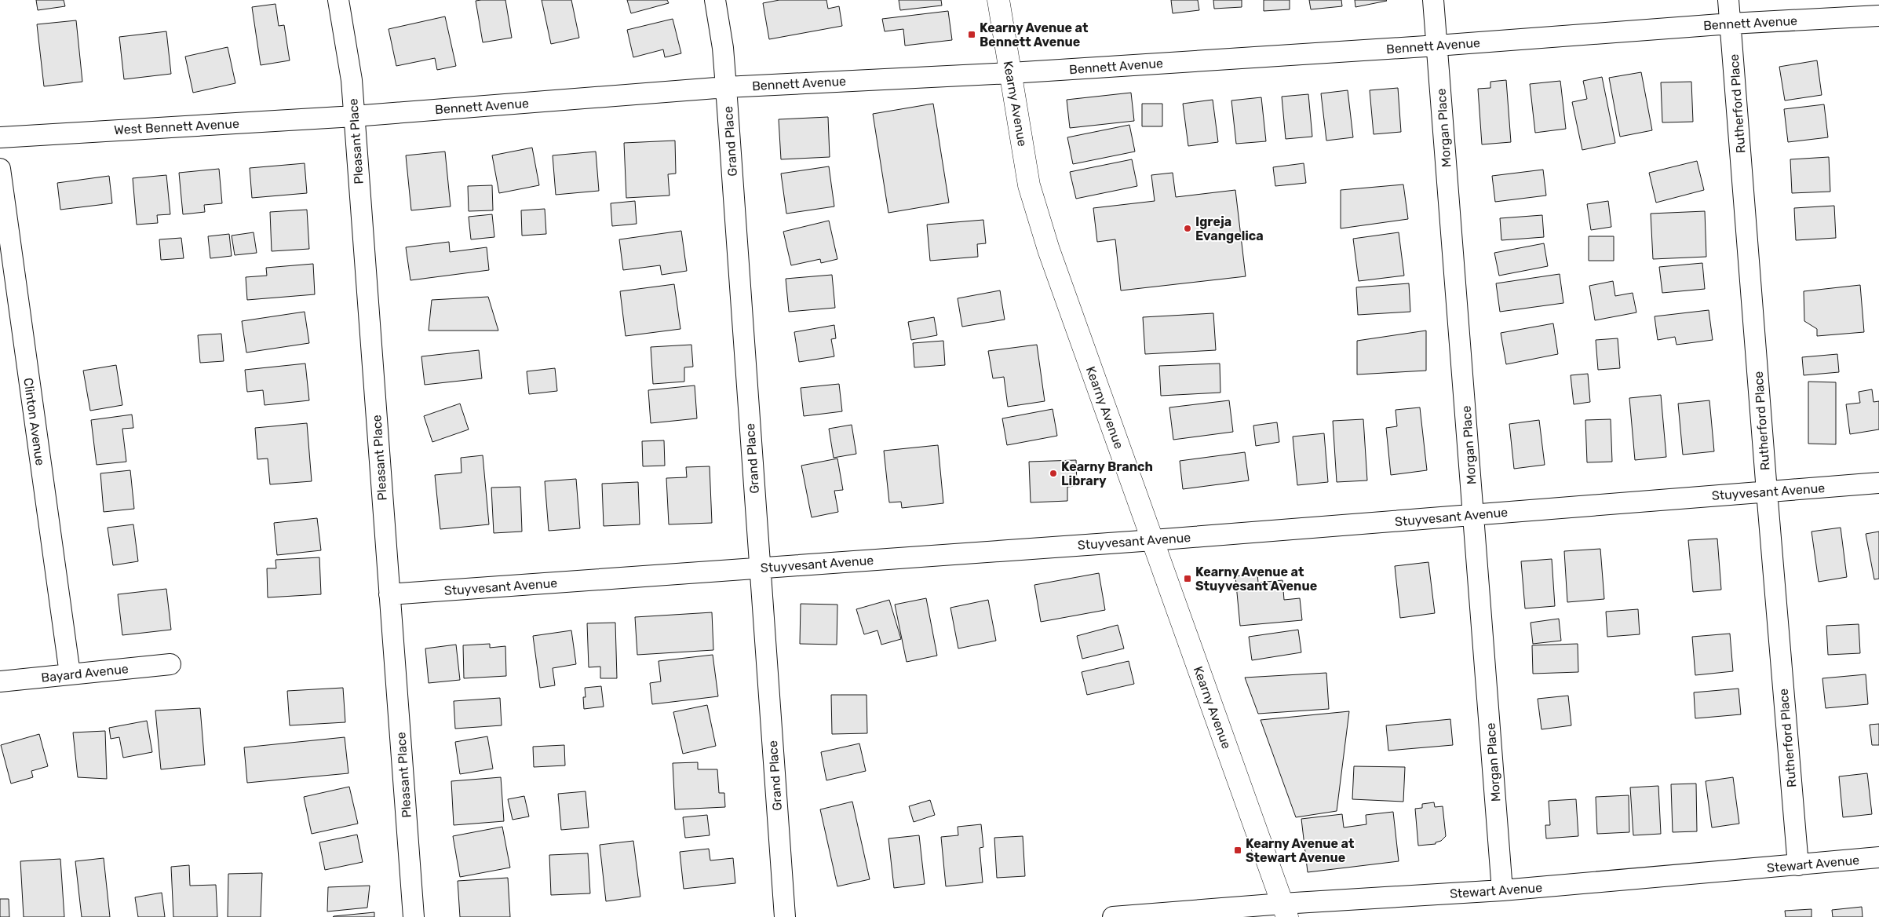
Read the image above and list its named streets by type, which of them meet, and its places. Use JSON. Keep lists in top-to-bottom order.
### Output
{
  "streets": {
    "main road": ["Kearny Avenue"],
    "street": [
      "Bennett Avenue",
      "Rutherford Place",
      "West Bennett Avenue",
      "Morgan Place",
      "Pleasant Place",
      "Grand Place",
      "Clinton Avenue",
      "Stuyvesant Avenue",
      "Bayard Avenue",
      "Stewart Avenue"
    ]
  },
  "crossings": [
    ["Bennett Avenue", "Kearny Avenue"],
    ["Bennett Avenue", "Rutherford Place"],
    ["Bennett Avenue", "West Bennett Avenue"],
    ["Bennett Avenue", "Morgan Place"],
    ["Bennett Avenue", "Pleasant Place"],
    ["Bennett Avenue", "Grand Place"],
    ["Kearny Avenue", "Stuyvesant Avenue"],
    ["Kearny Avenue", "Stewart Avenue"],
    ["Rutherford Place", "Stuyvesant Avenue"],
    ["Rutherford Place", "Stewart Avenue"],
    ["West Bennett Avenue", "Pleasant Place"],
    ["Morgan Place", "Stuyvesant Avenue"],
    ["Morgan Place", "Stewart Avenue"],
    ["Pleasant Place", "Stuyvesant Avenue"],
    ["Grand Place", "Stuyvesant Avenue"],
    ["Clinton Avenue", "Bayard Avenue"]
  ],
  "places": {
    "transit": ["Kearny Avenue at Bennett Avenue", "Kearny Avenue at Stuyvesant Avenue", "Kearny Avenue at Stewart Avenue"],
    "other": ["Igreja Evangelica", "Kearny Branch Library"]
  }
}
